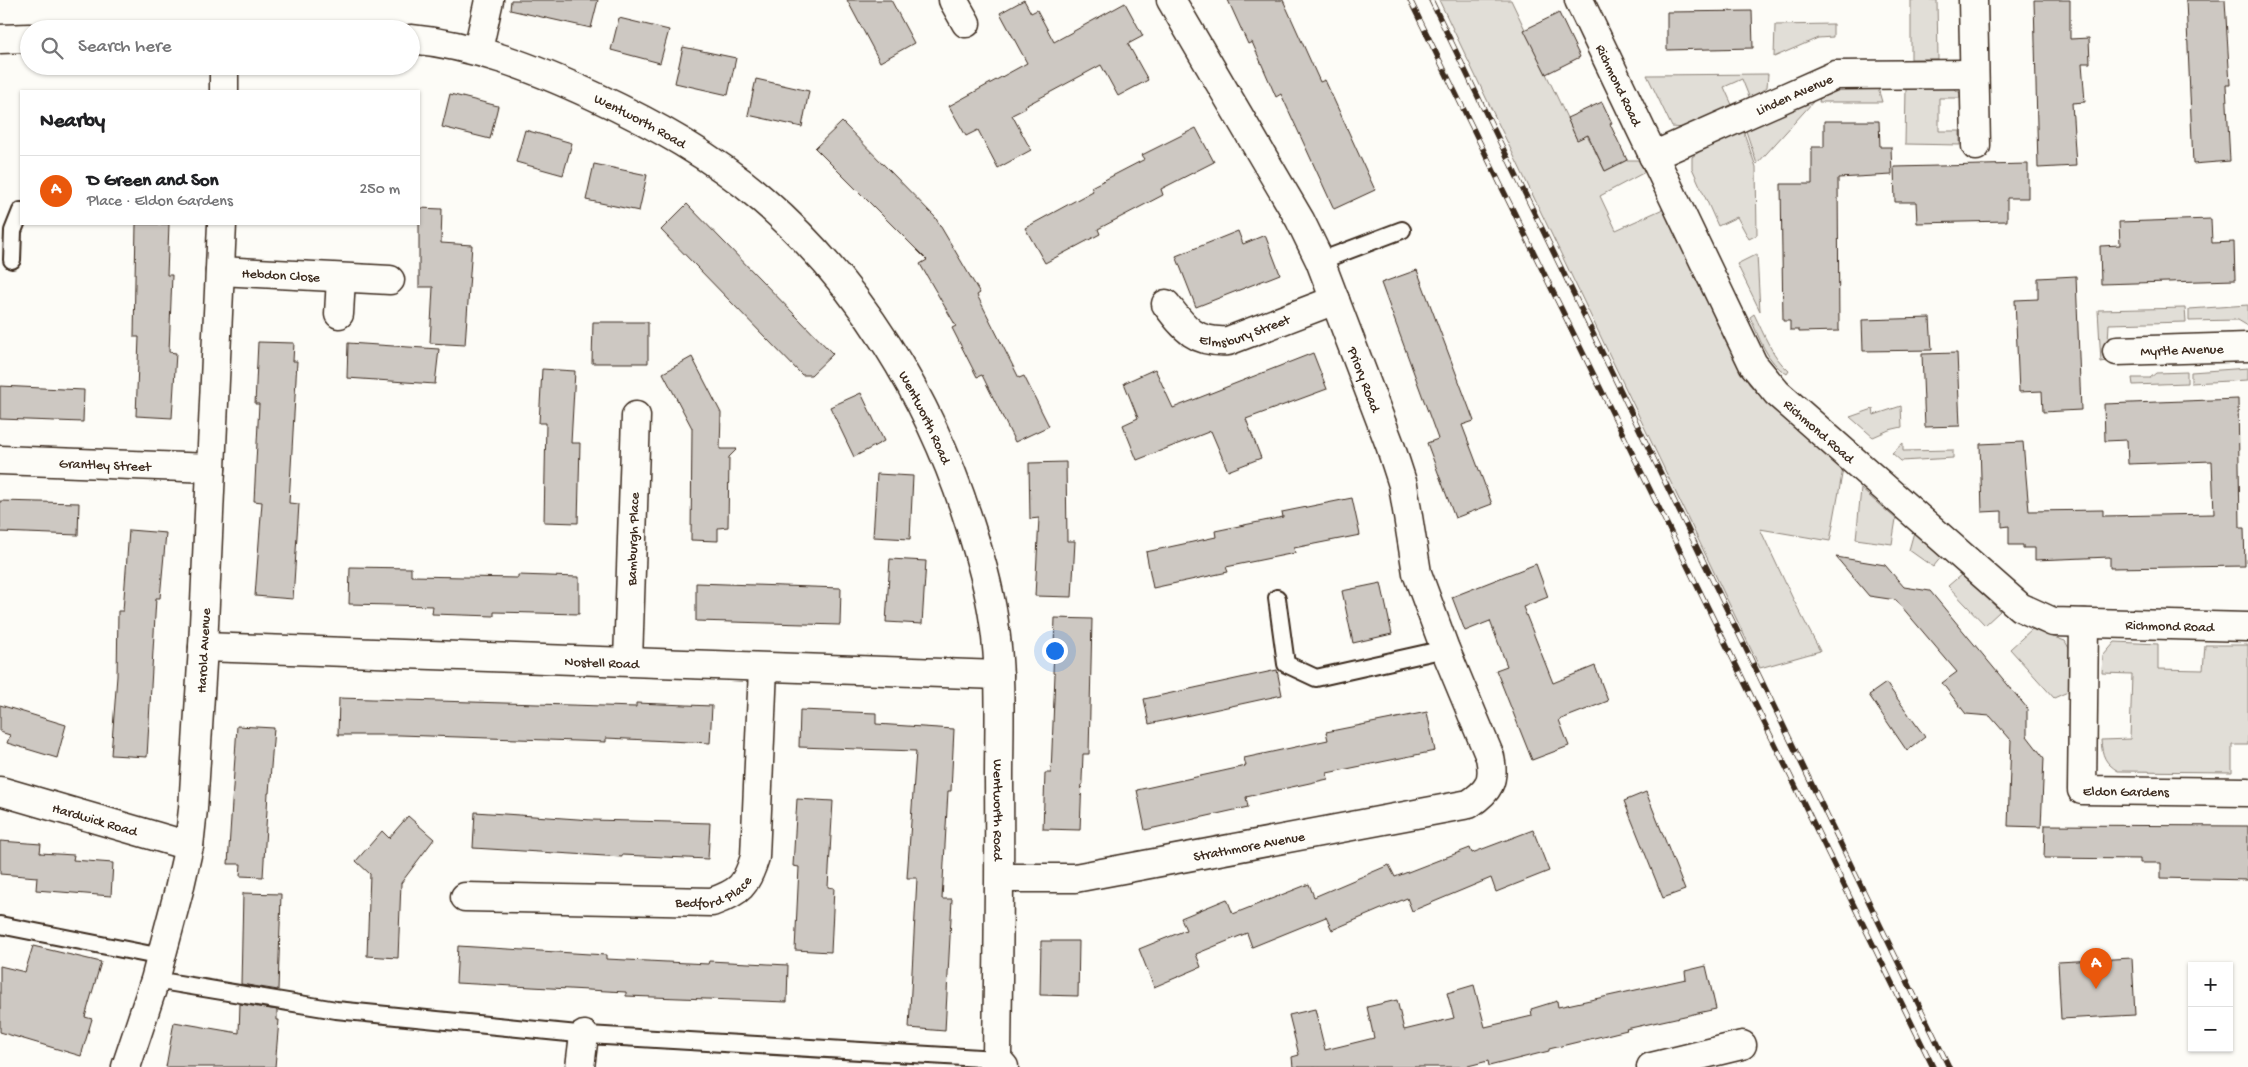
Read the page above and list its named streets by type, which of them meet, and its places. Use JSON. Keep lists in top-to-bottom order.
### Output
{
  "streets": {
    "street": [
      "Richmond Road",
      "Linden Avenue",
      "Wentworth Road",
      "Hebdon Close",
      "Elmsbury Street",
      "Myrtle Avenue",
      "Priory Road",
      "Grantley Street",
      "Bamburgh Place",
      "Harold Avenue",
      "Nostell Road",
      "Eldon Gardens",
      "Hardwick Road",
      "Strathmore Avenue",
      "Bedford Place"
    ]
  },
  "crossings": [
    ["Richmond Road", "Linden Avenue"],
    ["Richmond Road", "Eldon Gardens"],
    ["Wentworth Road", "Nostell Road"],
    ["Wentworth Road", "Strathmore Avenue"],
    ["Hebdon Close", "Harold Avenue"],
    ["Elmsbury Street", "Priory Road"],
    ["Priory Road", "Strathmore Avenue"],
    ["Grantley Street", "Harold Avenue"],
    ["Bamburgh Place", "Nostell Road"],
    ["Harold Avenue", "Nostell Road"],
    ["Harold Avenue", "Hardwick Road"],
    ["Nostell Road", "Bedford Place"]
  ],
  "page": {
    "search": "Search here",
    "heading": "Nearby",
    "list": [
      {
        "mark": "A",
        "name": "D Green and Son",
        "note": "Place · Eldon Gardens",
        "value": "250 m"
      }
    ],
    "pins": "A",
    "map_buttons": ["+", "−"]
  }
}
